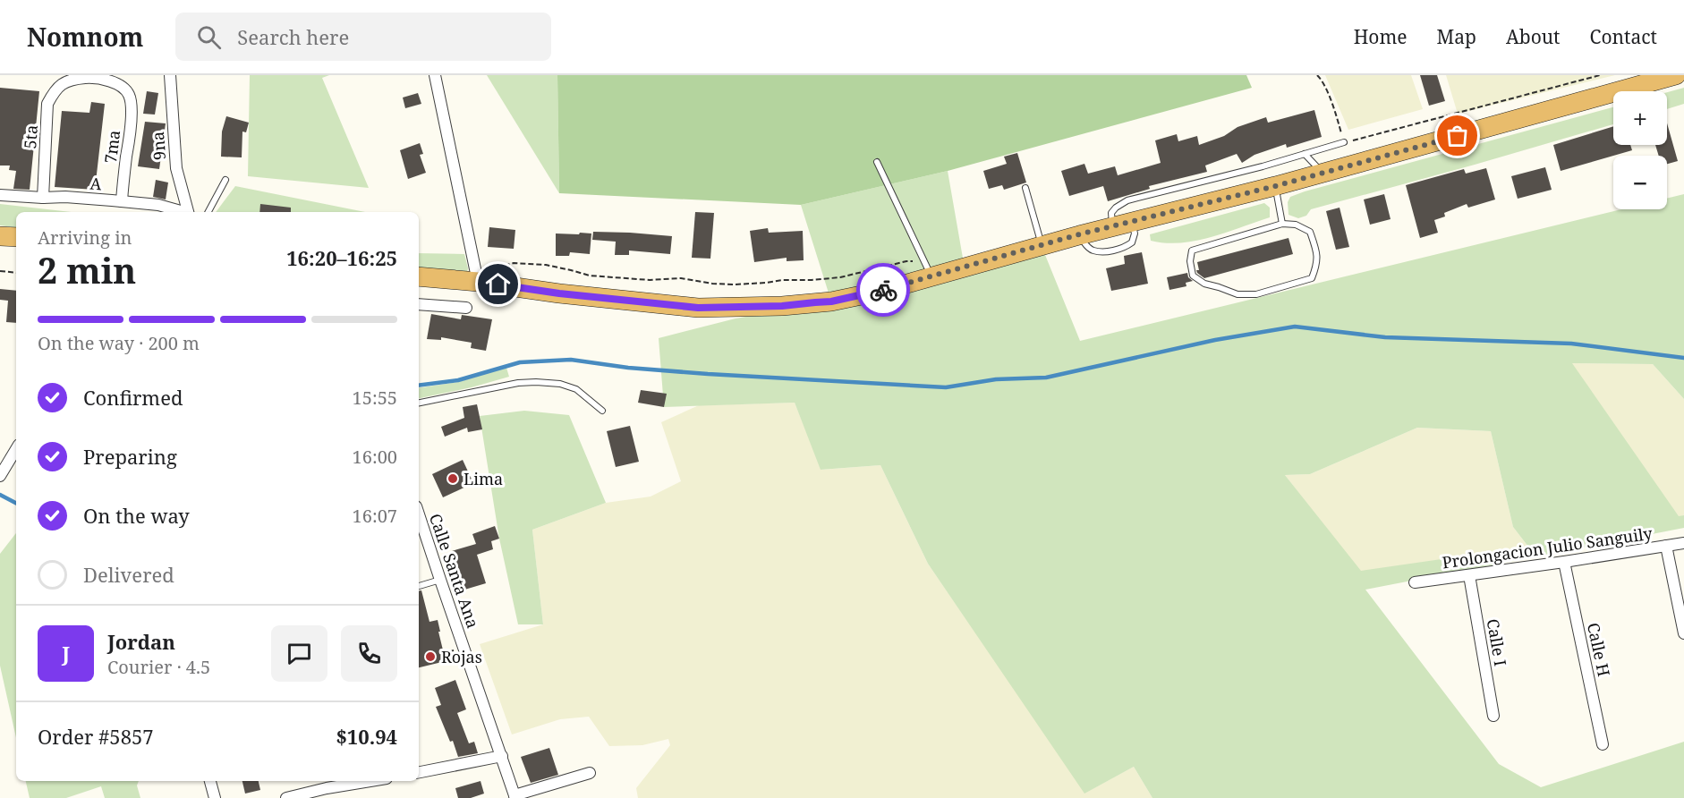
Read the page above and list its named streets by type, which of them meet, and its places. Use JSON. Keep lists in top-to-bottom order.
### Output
{
  "streets": {
    "street": [
      "5ta",
      "9na",
      "7ma",
      "A",
      "Prolongacion Julio Sanguily",
      "Calle Santa Ana",
      "Calle I",
      "Calle H"
    ]
  },
  "crossings": [
    ["5ta", "7ma"],
    ["5ta", "A"],
    ["7ma", "A"],
    ["Prolongacion Julio Sanguily", "Calle I"],
    ["Prolongacion Julio Sanguily", "Calle H"]
  ],
  "places": ["Lima", "Rojas"],
  "page": {
    "header": "Nomnom",
    "search": "Search here",
    "nav": [
      "Home",
      "Map",
      "About",
      "Contact"
    ],
    "map_buttons": ["+", "−"],
    "heading": ["2 min", "Arriving in", "16:20–16:25"],
    "panel": [
      "Jordan",
      "Courier · 4.5",
      "Order #5857",
      "$10.94"
    ],
    "bar": "On the way · 200 m",
    "list": [
      ["Confirmed", "15:55"],
      ["Preparing", "16:00"],
      ["On the way", "16:07"],
      "Delivered"
    ],
    "round": "J"
  }
}
